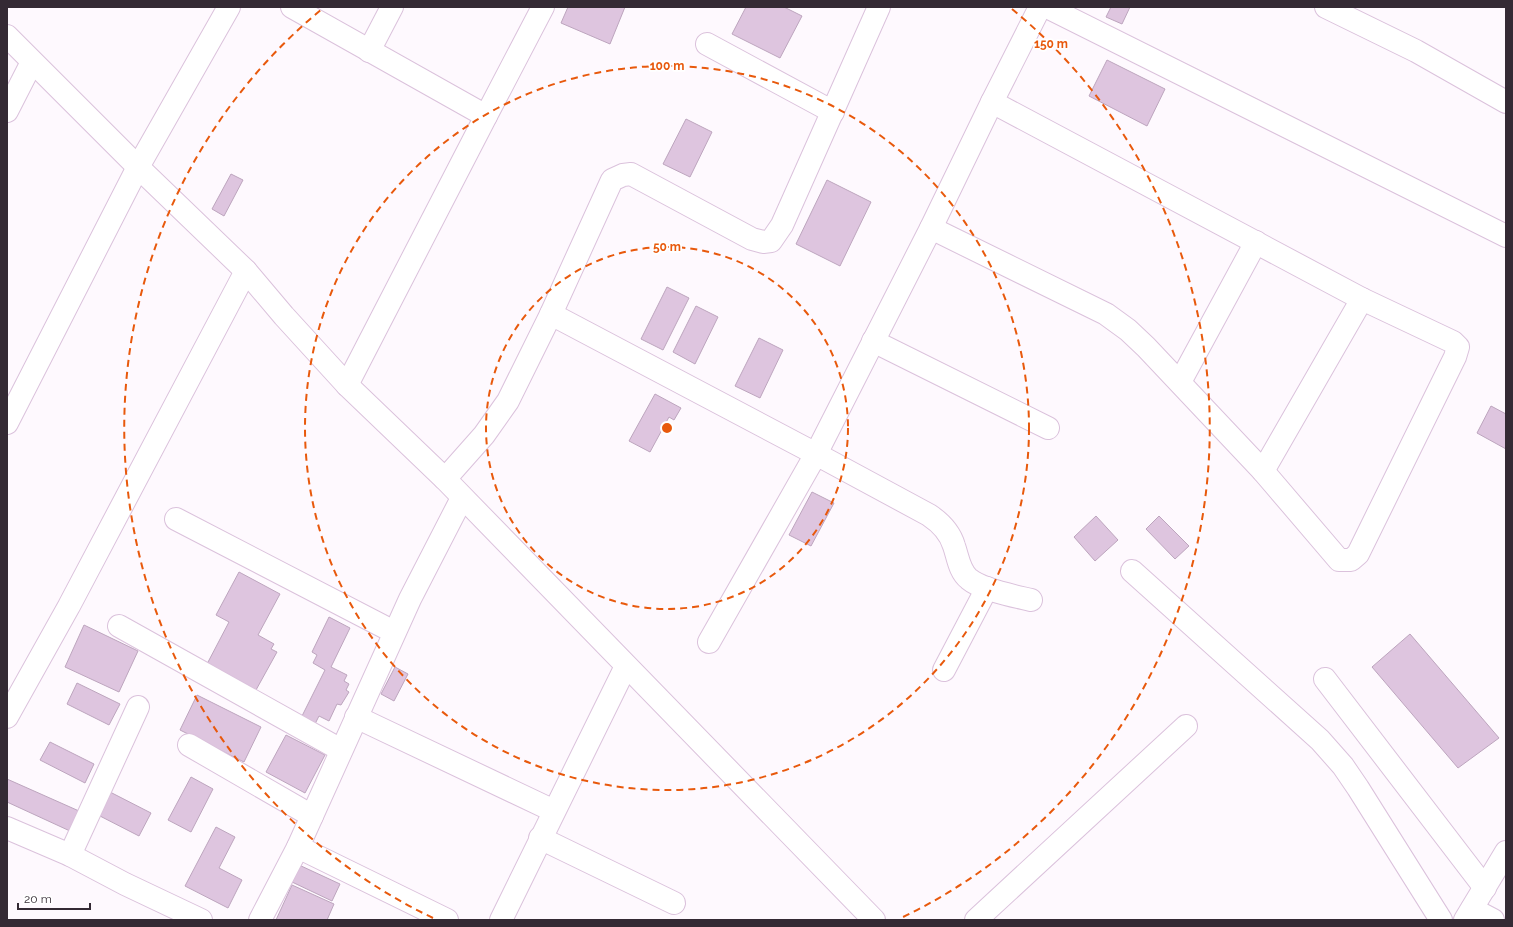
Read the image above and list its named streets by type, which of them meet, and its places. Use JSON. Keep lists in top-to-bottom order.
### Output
{
  "scale_bar": "20 m",
  "rings": ["150 m", "100 m", "50 m"]
}
